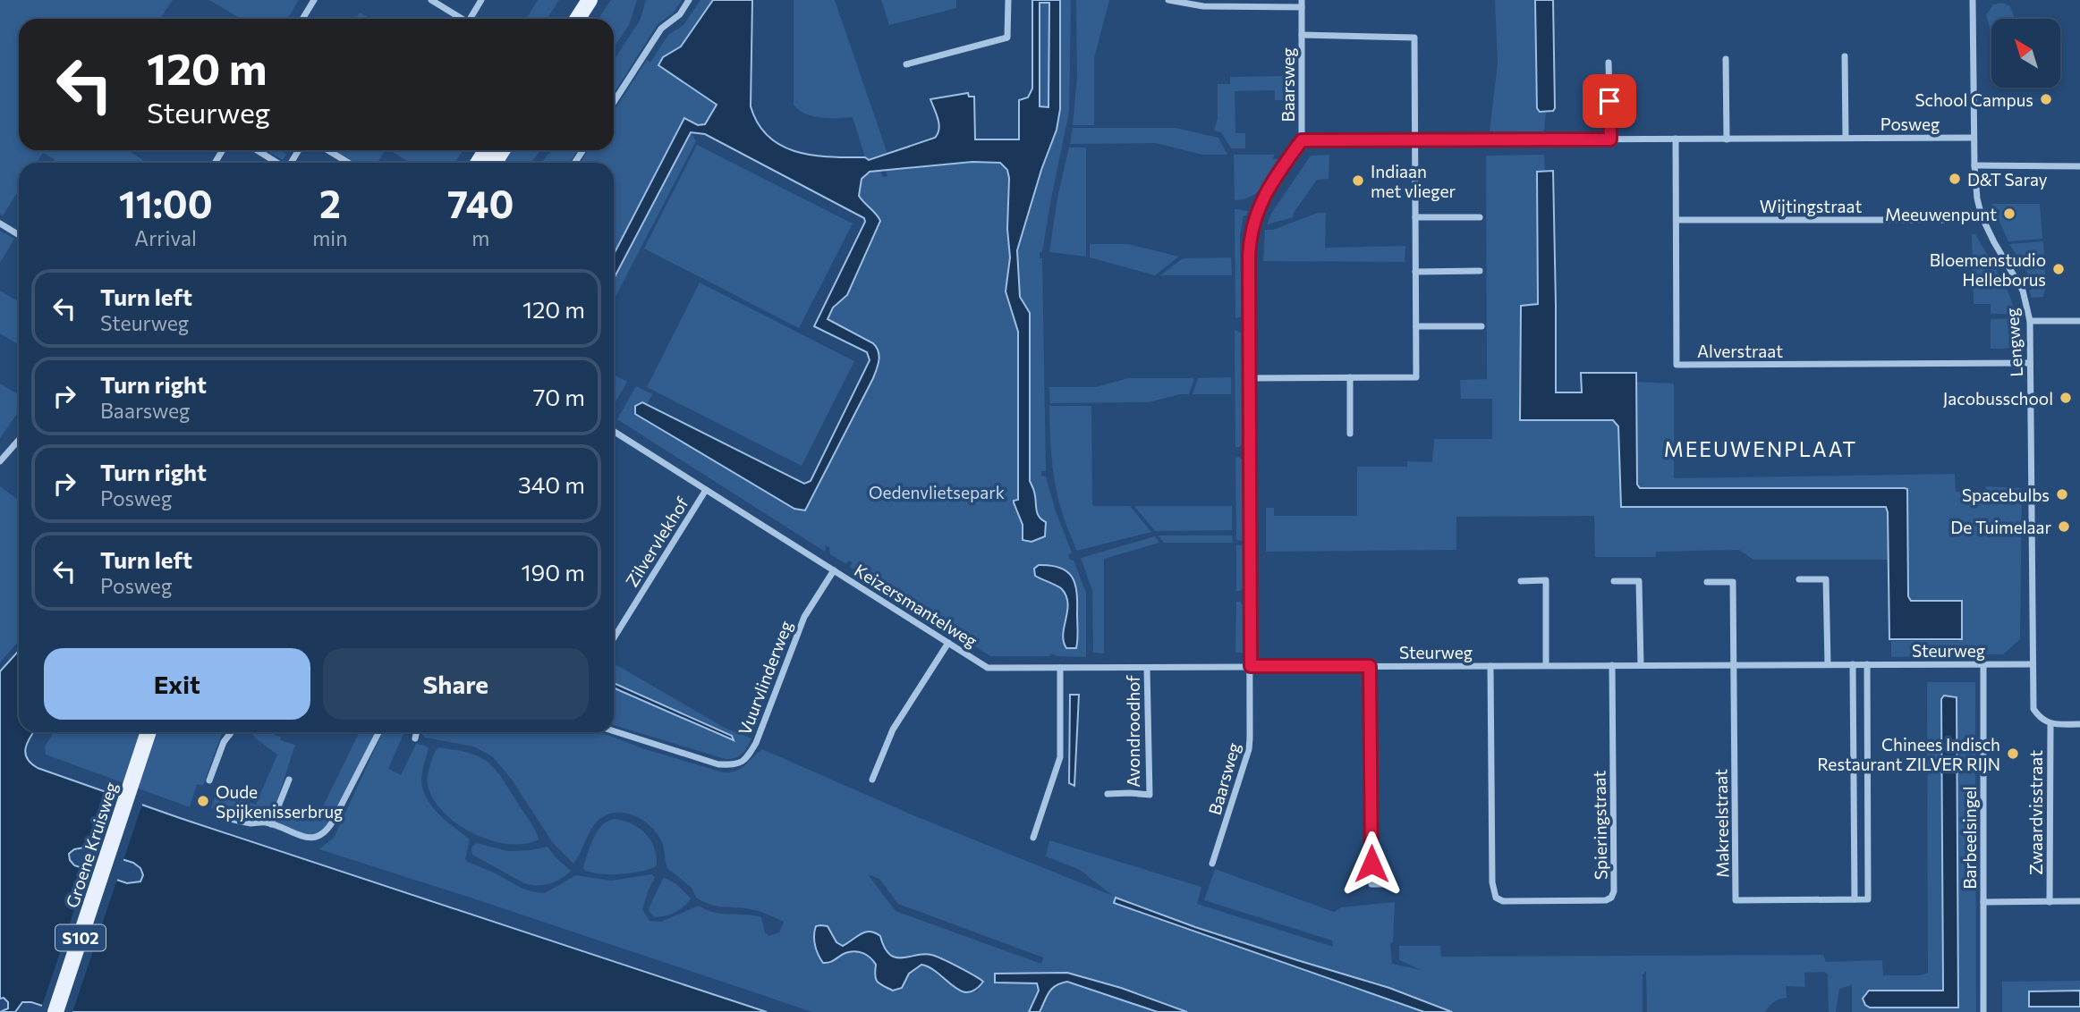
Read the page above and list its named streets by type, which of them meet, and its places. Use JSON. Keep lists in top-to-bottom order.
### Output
{
  "streets": {
    "main road": ["Groene Kruisweg", "S102"],
    "street": [
      "Baarsweg",
      "Posweg",
      "Wijtingstraat",
      "Lengweg",
      "Alverstraat",
      "Zilvervlekhof",
      "Keizersmantelweg",
      "Steurweg",
      "Vuurvlinderweg",
      "Avondroodhof",
      "Zwaardvisstraat",
      "Makreelstraat",
      "Spieringstraat",
      "Barbeelsingel"
    ]
  },
  "crossings": [
    ["Baarsweg", "Posweg"],
    ["Baarsweg", "Keizersmantelweg"],
    ["Baarsweg", "Steurweg"],
    ["Posweg", "Lengweg"],
    ["Posweg", "Alverstraat"],
    ["Wijtingstraat", "Lengweg"],
    ["Wijtingstraat", "Alverstraat"],
    ["Lengweg", "Alverstraat"],
    ["Lengweg", "Steurweg"],
    ["Lengweg", "Zwaardvisstraat"],
    ["Zilvervlekhof", "Keizersmantelweg"],
    ["Keizersmantelweg", "Steurweg"],
    ["Keizersmantelweg", "Vuurvlinderweg"],
    ["Keizersmantelweg", "Avondroodhof"],
    ["Steurweg", "Makreelstraat"],
    ["Steurweg", "Spieringstraat"],
    ["Steurweg", "Barbeelsingel"]
  ],
  "districts": ["MEEUWENPLAAT"],
  "parks": ["Oedenvlietsepark"],
  "places": [
    "School Campus",
    "D&T Saray",
    "Indiaan met vlieger",
    "Meeuwenpunt",
    "Bloemenstudio Helleborus",
    "Jacobusschool",
    "Spacebulbs",
    "De Tuimelaar",
    "Chinees Indisch Restaurant ZILVER RIJN",
    "Oude Spijkenisserbrug"
  ],
  "north": "top left",
  "page": {
    "turn": ["120 m", "Steurweg"],
    "eta": [
      "11:00",
      "Arrival",
      "2",
      "min",
      "740",
      "m"
    ],
    "list": [
      {
        "name": "Turn left",
        "note": "Steurweg",
        "value": "120 m"
      },
      {
        "name": "Turn right",
        "note": "Baarsweg",
        "value": "70 m"
      },
      {
        "name": "Turn right",
        "note": "Posweg",
        "value": "340 m"
      },
      {
        "name": "Turn left",
        "note": "Posweg",
        "value": "190 m"
      }
    ],
    "buttons": ["Exit", "Share"]
  }
}
